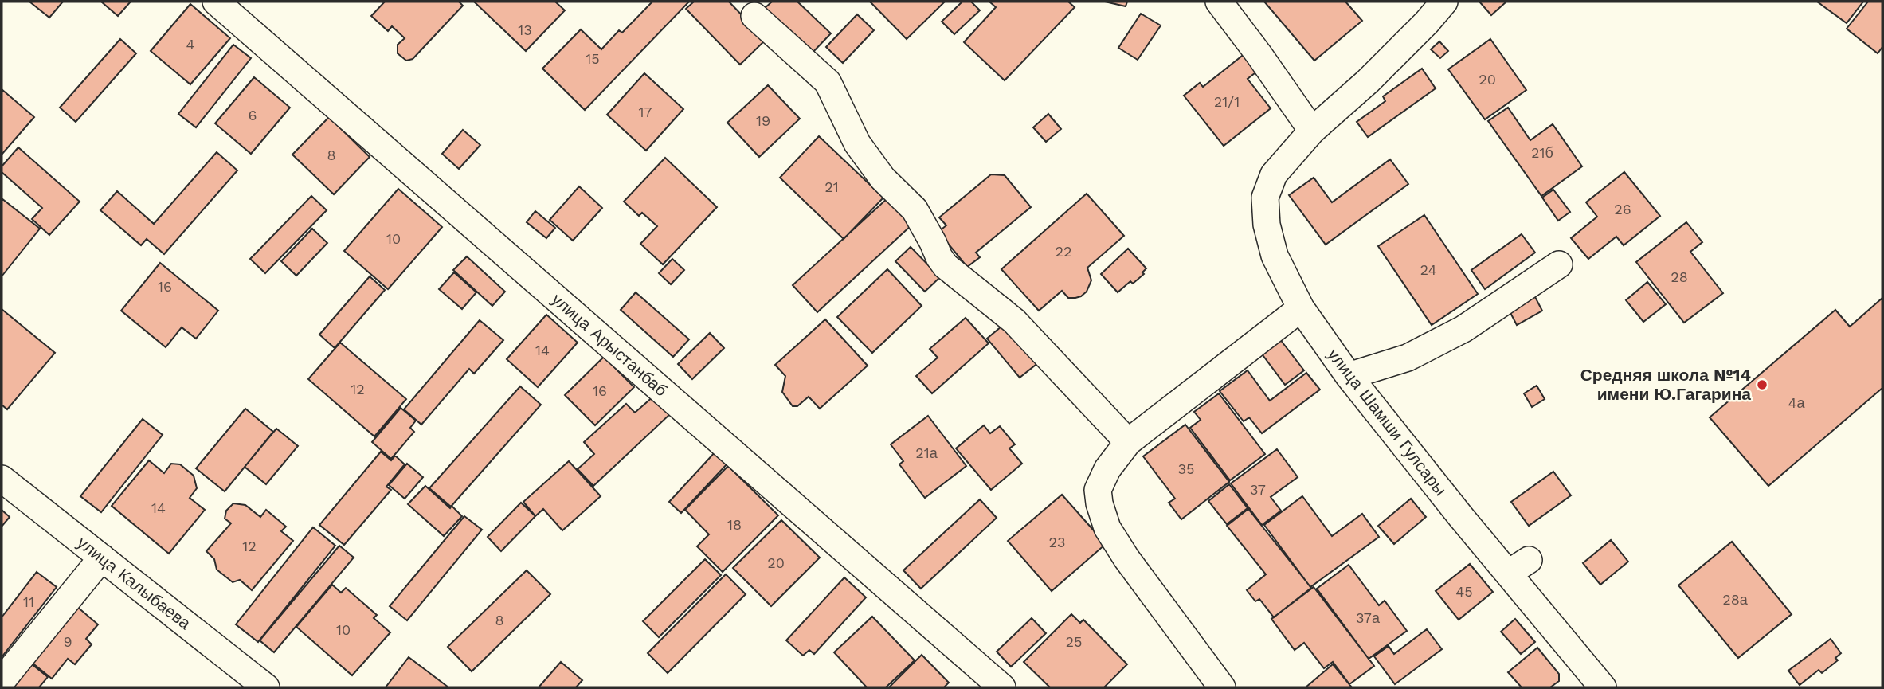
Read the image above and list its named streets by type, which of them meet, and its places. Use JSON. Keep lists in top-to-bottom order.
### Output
{
  "streets": {
    "street": ["улица Арыстанбаб", "улица Шамши Гулсары", "улица Калыбаева"]
  },
  "places": ["Средняя школа №14 имени Ю.Гагарина"],
  "house_numbers": [
    "13",
    "4",
    "15",
    "20",
    "21/1",
    "17",
    "6",
    "19",
    "21б",
    "8",
    "21",
    "26",
    "10",
    "22",
    "24",
    "28",
    "16",
    "14",
    "12",
    "16",
    "4а",
    "21а",
    "35",
    "37",
    "14",
    "18",
    "23",
    "12",
    "20",
    "45",
    "28а",
    "11",
    "37а",
    "8",
    "10",
    "9",
    "25"
  ]
}
